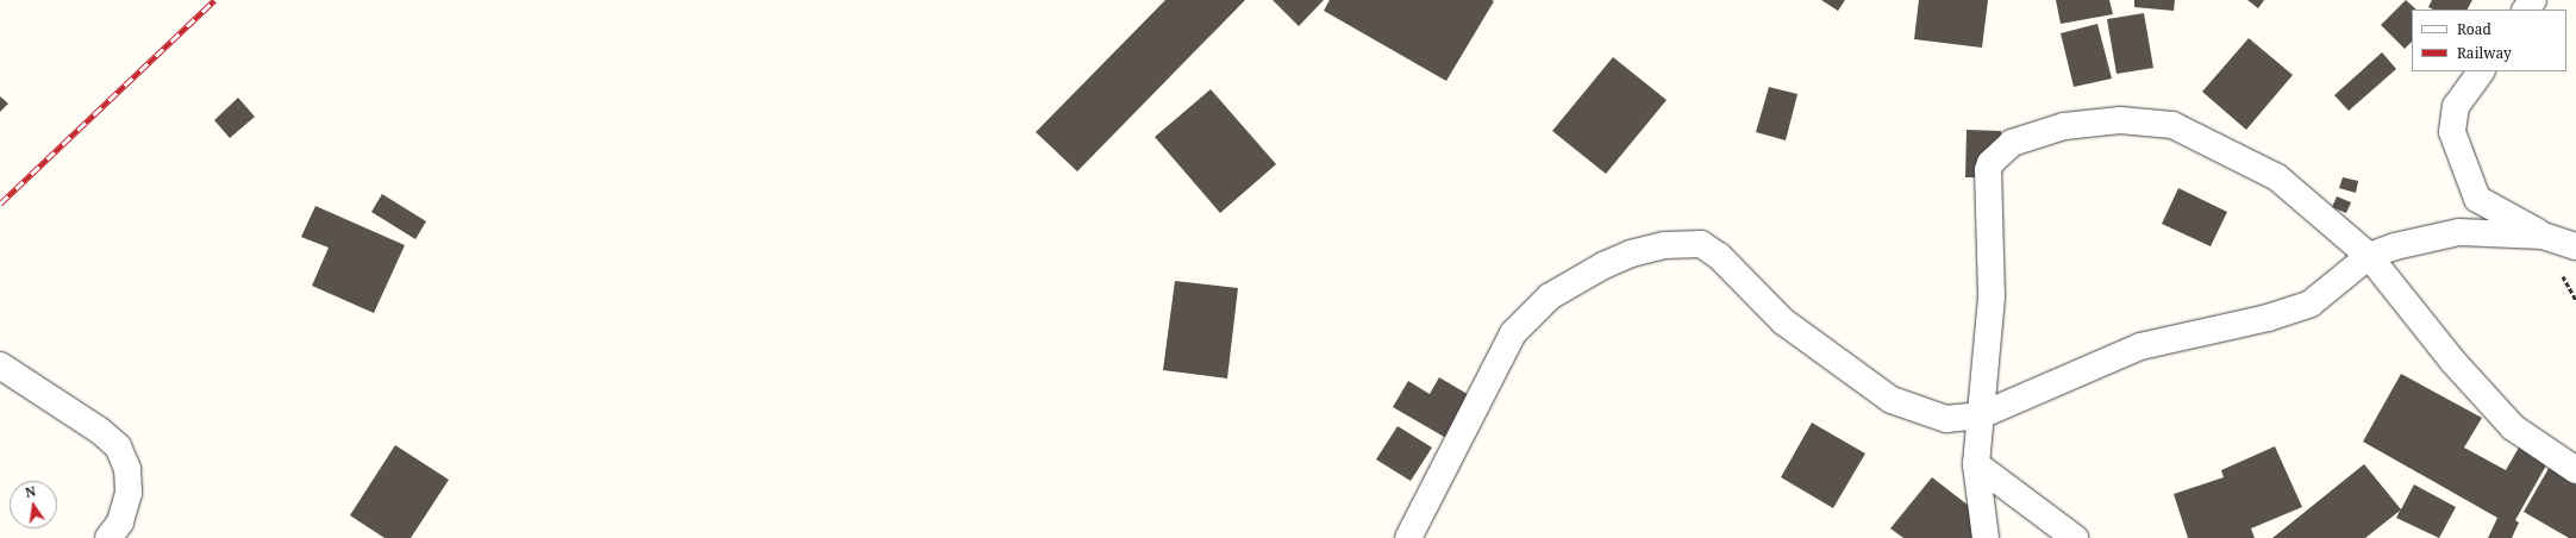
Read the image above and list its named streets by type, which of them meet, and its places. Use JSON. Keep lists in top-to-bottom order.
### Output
{
  "legend": ["Road", "Railway"],
  "north": "top"
}
